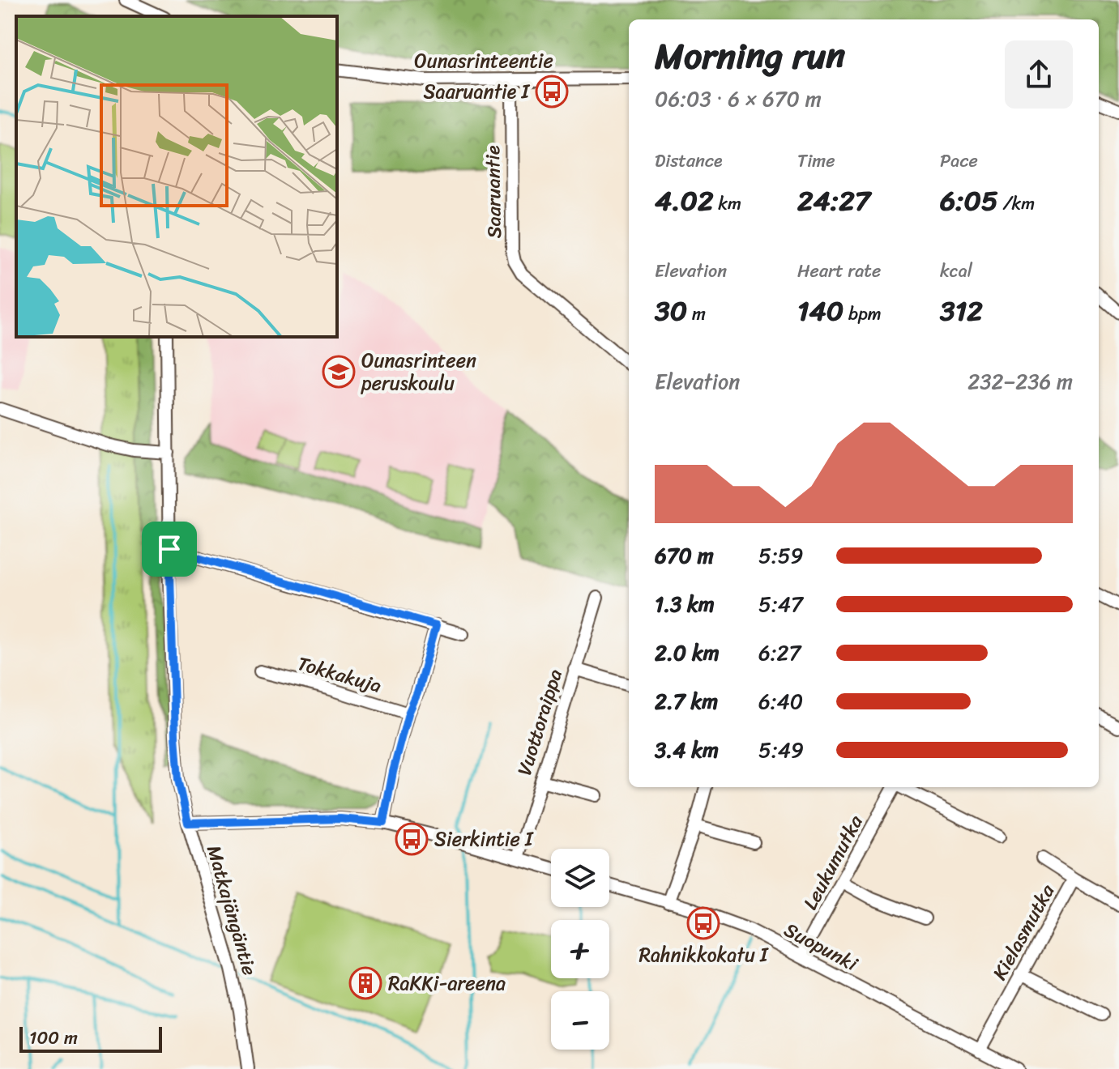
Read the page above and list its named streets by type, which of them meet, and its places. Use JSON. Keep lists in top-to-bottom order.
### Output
{
  "streets": {
    "street": [
      "Ounasrinteentie",
      "Saaruantie",
      "Tokkakuja",
      "Vuottoraippa",
      "Leukumutka",
      "Matkajängäntie",
      "Kielasmutka",
      "Suopunki"
    ]
  },
  "crossings": [
    ["Ounasrinteentie", "Saaruantie"],
    ["Leukumutka", "Suopunki"],
    ["Kielasmutka", "Suopunki"]
  ],
  "places": {
    "bus stop": ["Saaruantie I", "Sierkintie I", "Rahnikkokatu I"],
    "school or university": ["Ounasrinteen peruskoulu"],
    "building": ["RaKKi-areena"]
  },
  "scale_bar": "100 m",
  "page": {
    "heading": ["Morning run", "06:03 · 6 × 670 m"],
    "stats": [
      ["Distance", "4.02 km"],
      ["Time", "24:27"],
      ["Pace", "6:05 /km"],
      ["Elevation", "30 m"],
      ["Heart rate", "140 bpm"],
      ["kcal", "312"]
    ],
    "chart": ["Elevation", "232–236 m"],
    "list": [
      {
        "name": "670 m",
        "note": "5:59"
      },
      {
        "name": "1.3 km",
        "note": "5:47"
      },
      {
        "name": "2.0 km",
        "note": "6:27"
      },
      {
        "name": "2.7 km",
        "note": "6:40"
      },
      {
        "name": "3.4 km",
        "note": "5:49"
      }
    ],
    "map_buttons": ["+", "−"],
    "scale": "100 m"
  }
}
